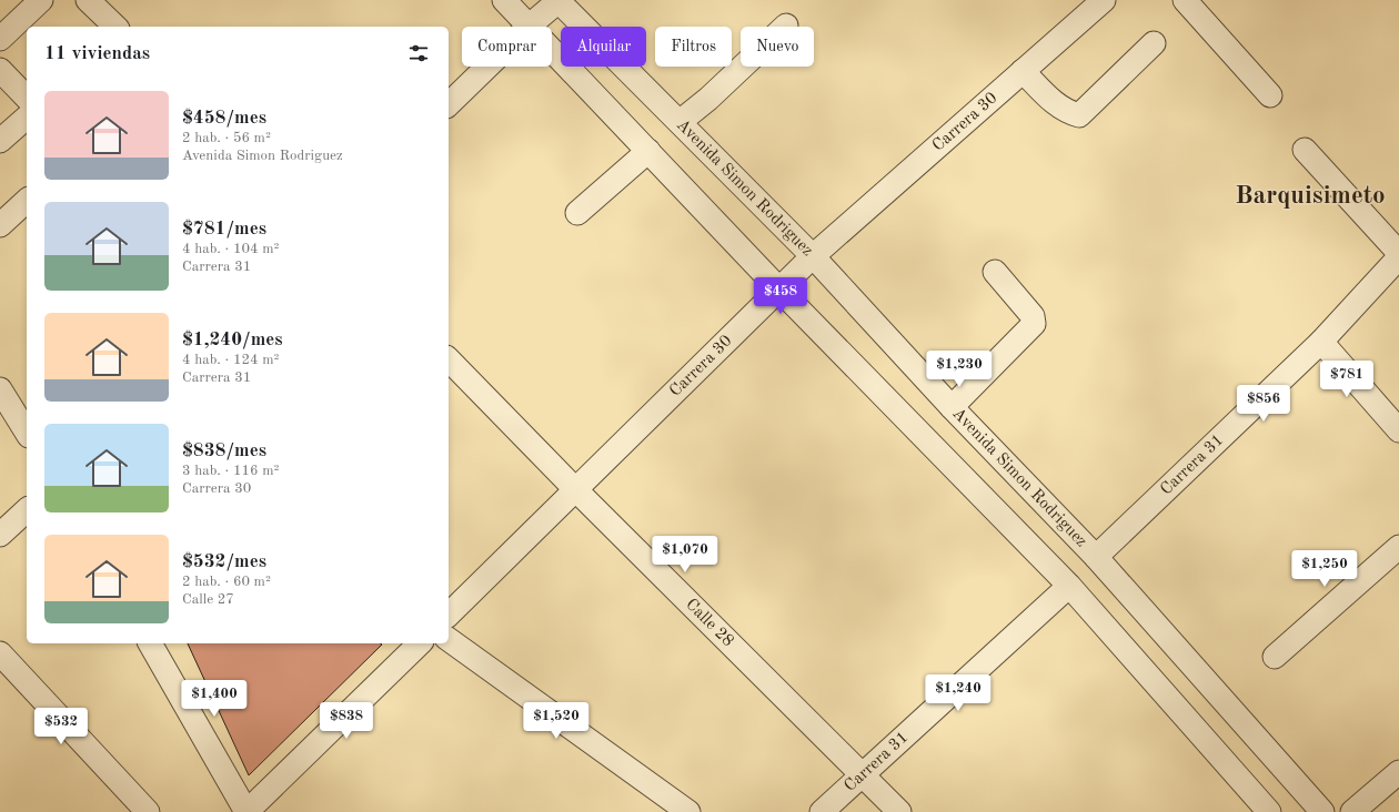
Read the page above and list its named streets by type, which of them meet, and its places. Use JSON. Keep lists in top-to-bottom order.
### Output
{
  "streets": {
    "street": [
      "Carrera 30",
      "Avenida Simon Rodriguez",
      "Carrera 31",
      "Calle 28"
    ]
  },
  "crossings": [
    ["Carrera 30", "Avenida Simon Rodriguez"],
    ["Carrera 30", "Calle 28"],
    ["Avenida Simon Rodriguez", "Carrera 31"],
    ["Carrera 31", "Calle 28"]
  ],
  "districts": ["Barquisimeto"],
  "page": {
    "chip": [
      "Comprar",
      "Alquilar",
      "Filtros",
      "Nuevo"
    ],
    "heading": "11 viviendas",
    "list": [
      {
        "name": "$458/mes",
        "note": "2 hab. · 56 m² · Avenida Simon Rodriguez"
      },
      {
        "name": "$781/mes",
        "note": "4 hab. · 104 m² · Carrera 31"
      },
      {
        "name": "$1,240/mes",
        "note": "4 hab. · 124 m² · Carrera 31"
      },
      {
        "name": "$838/mes",
        "note": "3 hab. · 116 m² · Carrera 30"
      },
      {
        "name": "$532/mes",
        "note": "2 hab. · 60 m² · Calle 27"
      }
    ],
    "price": [
      "$458",
      "$1,230",
      "$781",
      "$856",
      "$1,070",
      "$1,250",
      "$1,240",
      "$1,400",
      "$838",
      "$1,520",
      "$532"
    ]
  }
}
